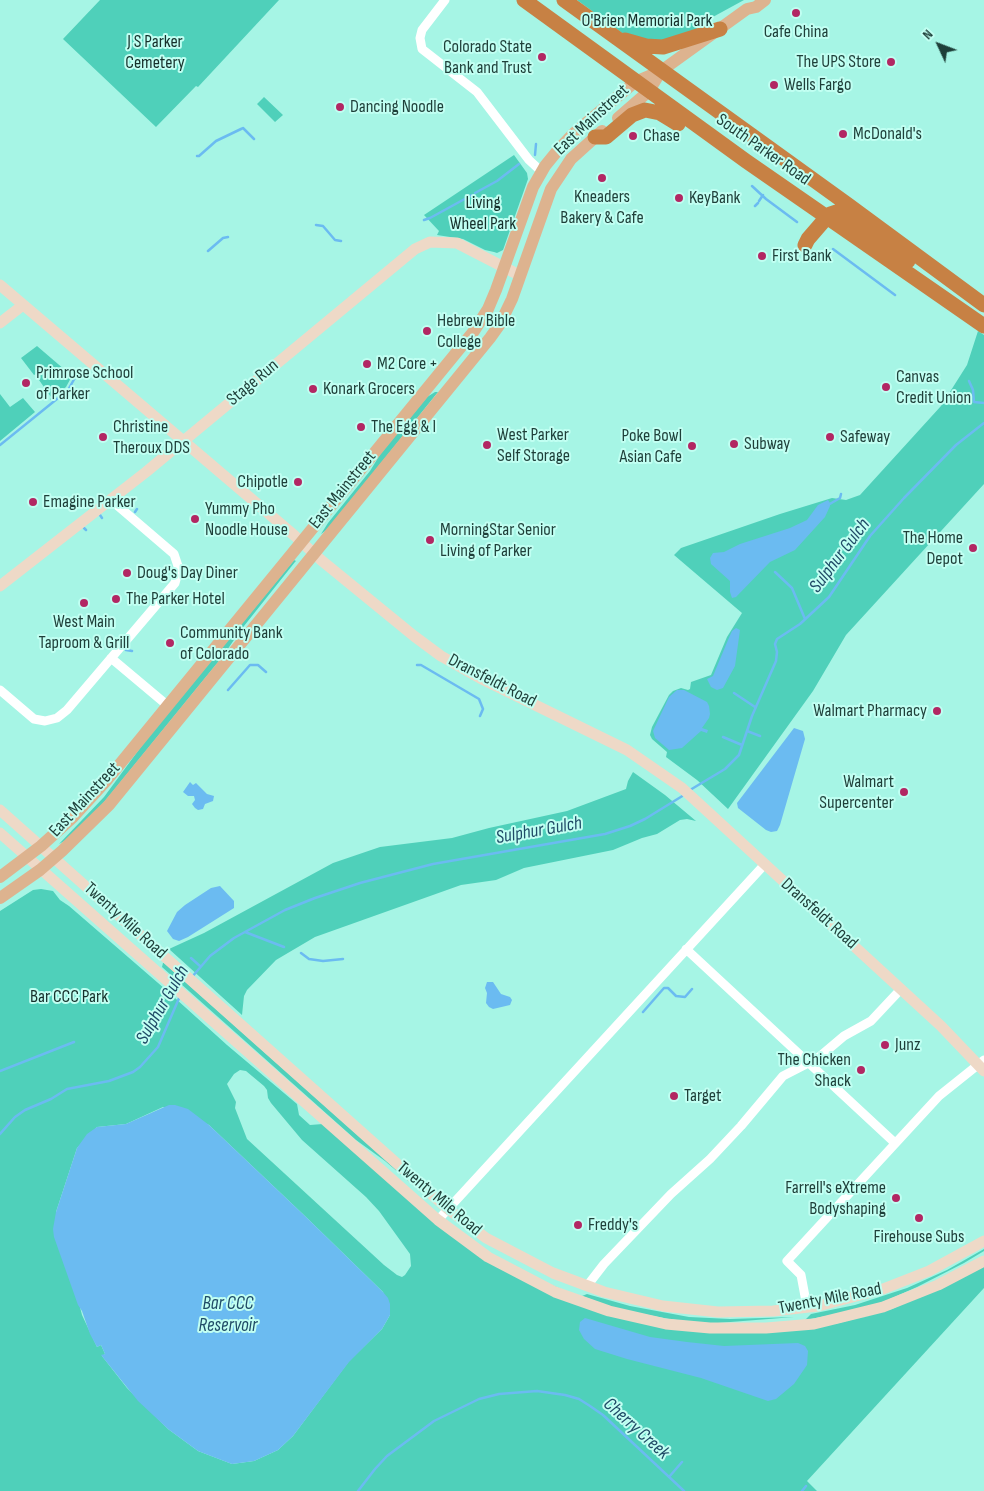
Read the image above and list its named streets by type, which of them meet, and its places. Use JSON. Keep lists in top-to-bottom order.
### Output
{
  "streets": {
    "highway": ["South Parker Road"],
    "main road": [
      "East Mainstreet",
      "Stage Run",
      "Dransfeldt Road",
      "Twenty Mile Road"
    ]
  },
  "crossings": [
    ["East Mainstreet", "South Parker Road"],
    ["East Mainstreet", "Stage Run"],
    ["East Mainstreet", "Dransfeldt Road"],
    ["East Mainstreet", "Twenty Mile Road"],
    ["Stage Run", "Dransfeldt Road"]
  ],
  "water": ["Sulphur Gulch", "Bar CCC Reservoir", "Cherry Creek"],
  "parks": [
    "O'Brien Memorial Park",
    "J S Parker Cemetery",
    "Living Wheel Park",
    "Bar CCC Park"
  ],
  "places": [
    "Cafe China",
    "Colorado State Bank and Trust",
    "The UPS Store",
    "Wells Fargo",
    "Dancing Noodle",
    "McDonald's",
    "Chase",
    "Kneaders Bakery & Cafe",
    "KeyBank",
    "First Bank",
    "Hebrew Bible College",
    "M2 Core +",
    "Primrose School of Parker",
    "Canvas Credit Union",
    "Konark Grocers",
    "The Egg & I",
    "Christine Theroux DDS",
    "Safeway",
    "Subway",
    "West Parker Self Storage",
    "Poke Bowl Asian Cafe",
    "Chipotle",
    "Emagine Parker",
    "Yummy Pho Noodle House",
    "MorningStar Senior Living of Parker",
    "The Home Depot",
    "Doug's Day Diner",
    "The Parker Hotel",
    "West Main Taproom & Grill",
    "Community Bank of Colorado",
    "Walmart Pharmacy",
    "Walmart Supercenter",
    "Junz",
    "The Chicken Shack",
    "Target",
    "Farrell's eXtreme Bodyshaping",
    "Firehouse Subs",
    "Freddy's"
  ],
  "north": "top left"
}
